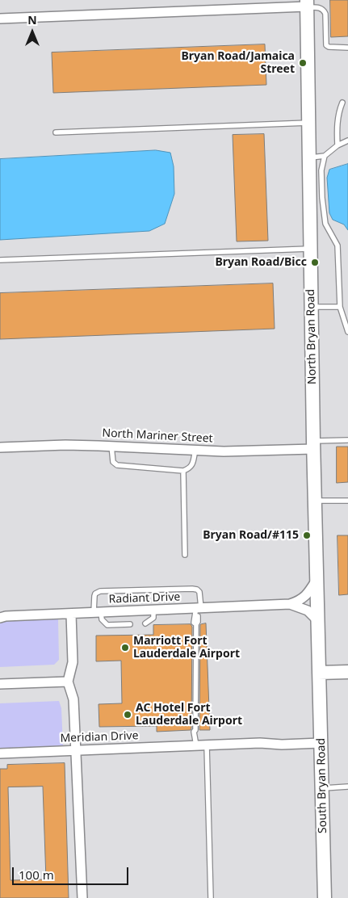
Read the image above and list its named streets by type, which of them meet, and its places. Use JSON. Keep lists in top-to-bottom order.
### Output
{
  "streets": {
    "street": [
      "North Bryan Road",
      "North Mariner Street",
      "Radiant Drive",
      "Meridian Drive",
      "South Bryan Road"
    ]
  },
  "crossings": [
    ["North Bryan Road", "North Mariner Street"],
    ["North Bryan Road", "Radiant Drive"],
    ["North Bryan Road", "South Bryan Road"],
    ["Meridian Drive", "South Bryan Road"]
  ],
  "places": [
    "Bryan Road/Jamaica Street",
    "Bryan Road/Bicc",
    "Bryan Road/#115",
    "Marriott Fort Lauderdale Airport",
    "AC Hotel Fort Lauderdale Airport"
  ],
  "scale_bar": "100 m",
  "north": "top"
}
